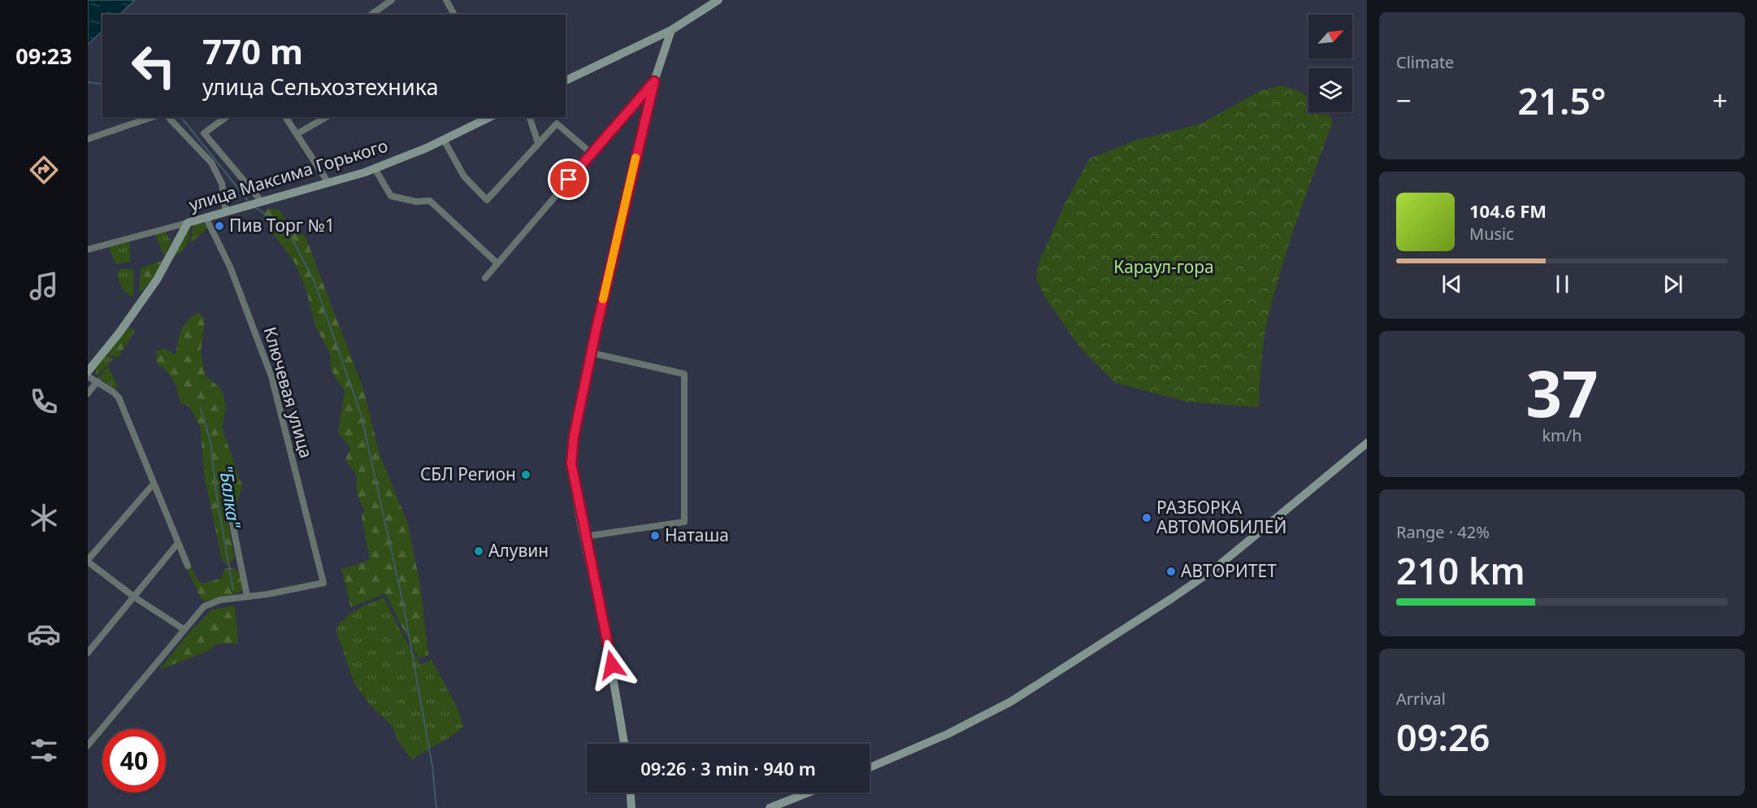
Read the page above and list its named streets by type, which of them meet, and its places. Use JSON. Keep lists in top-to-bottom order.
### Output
{
  "streets": {
    "street": ["улица Максима Горького", "Ключевая улица"]
  },
  "crossings": [
    ["улица Максима Горького", "Ключевая улица"]
  ],
  "water": ["\"Балка\""],
  "parks": ["Караул-гора"],
  "places": [
    "Пив Торг №1",
    "СБЛ Регион",
    "РАЗБОРКА АВТОМОБИЛЕЙ",
    "Наташа",
    "Алувин",
    "АВТОРИТЕТ"
  ],
  "north": "top right",
  "page": {
    "tabs": "09:23",
    "tile": [
      "Climate",
      ["37", "km/h"],
      ["Range · 42%", "210 km"],
      ["Arrival", "09:26"]
    ],
    "turn": ["770 m", "улица Сельхозтехника"],
    "heat": ["−", "21.5°", "+"],
    "song": ["104.6 FM", "Music"],
    "limit": "40",
    "trip": "09:26 · 3 min · 940 m"
  }
}
